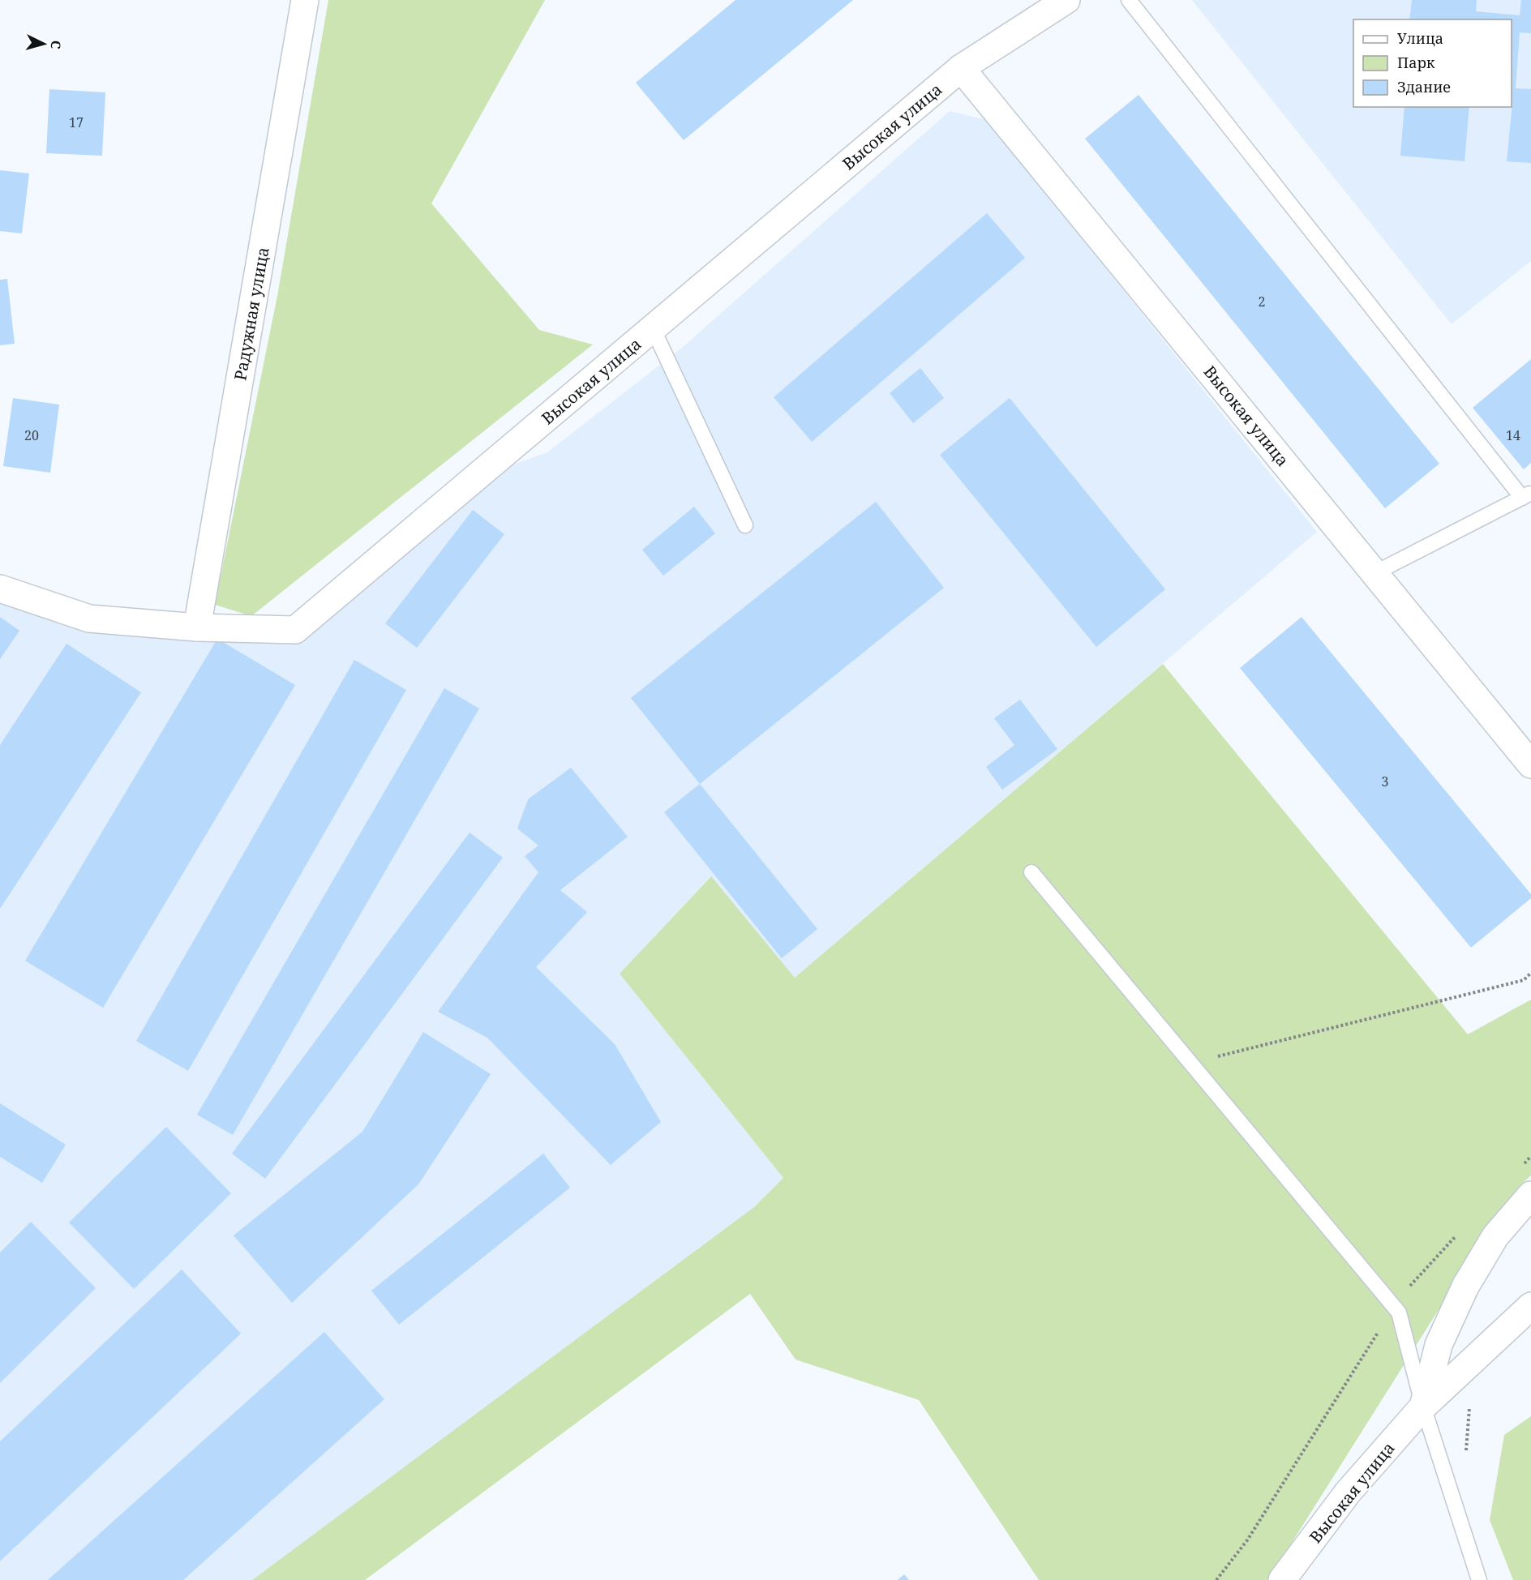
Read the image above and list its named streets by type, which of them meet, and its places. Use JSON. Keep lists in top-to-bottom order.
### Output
{
  "streets": {
    "street": ["Высокая улица", "Радужная улица"]
  },
  "crossings": [
    ["Высокая улица", "Радужная улица"]
  ],
  "house_numbers": [
    "17",
    "2",
    "20",
    "14",
    "3"
  ],
  "legend": ["Улица", "Парк", "Здание"],
  "north": "right"
}
